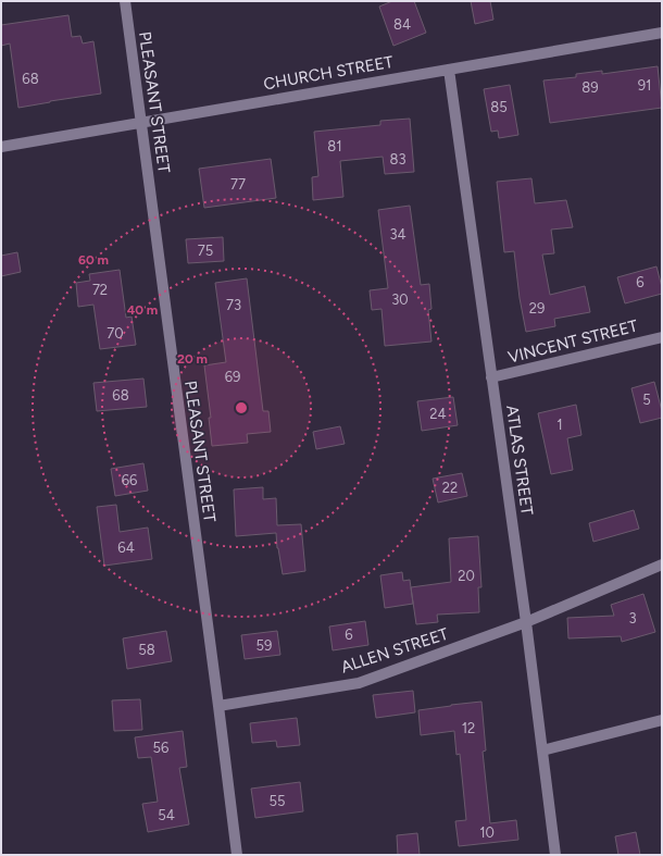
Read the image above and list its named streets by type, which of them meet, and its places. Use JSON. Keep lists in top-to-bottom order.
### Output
{
  "streets": {
    "street": [
      "CHURCH STREET",
      "PLEASANT STREET",
      "VINCENT STREET",
      "ATLAS STREET",
      "ALLEN STREET"
    ]
  },
  "crossings": [
    ["CHURCH STREET", "PLEASANT STREET"],
    ["CHURCH STREET", "ATLAS STREET"],
    ["PLEASANT STREET", "ALLEN STREET"],
    ["VINCENT STREET", "ATLAS STREET"],
    ["ATLAS STREET", "ALLEN STREET"]
  ],
  "house_numbers": [
    "84",
    "68",
    "91",
    "89",
    "85",
    "81",
    "83",
    "77",
    "34",
    "75",
    "6",
    "72",
    "30",
    "73",
    "29",
    "70",
    "69",
    "68",
    "5",
    "24",
    "1",
    "66",
    "22",
    "64",
    "20",
    "3",
    "6",
    "59",
    "58",
    "12",
    "56",
    "55",
    "54",
    "10"
  ],
  "rings": ["60 m", "40 m", "20 m"]
}
